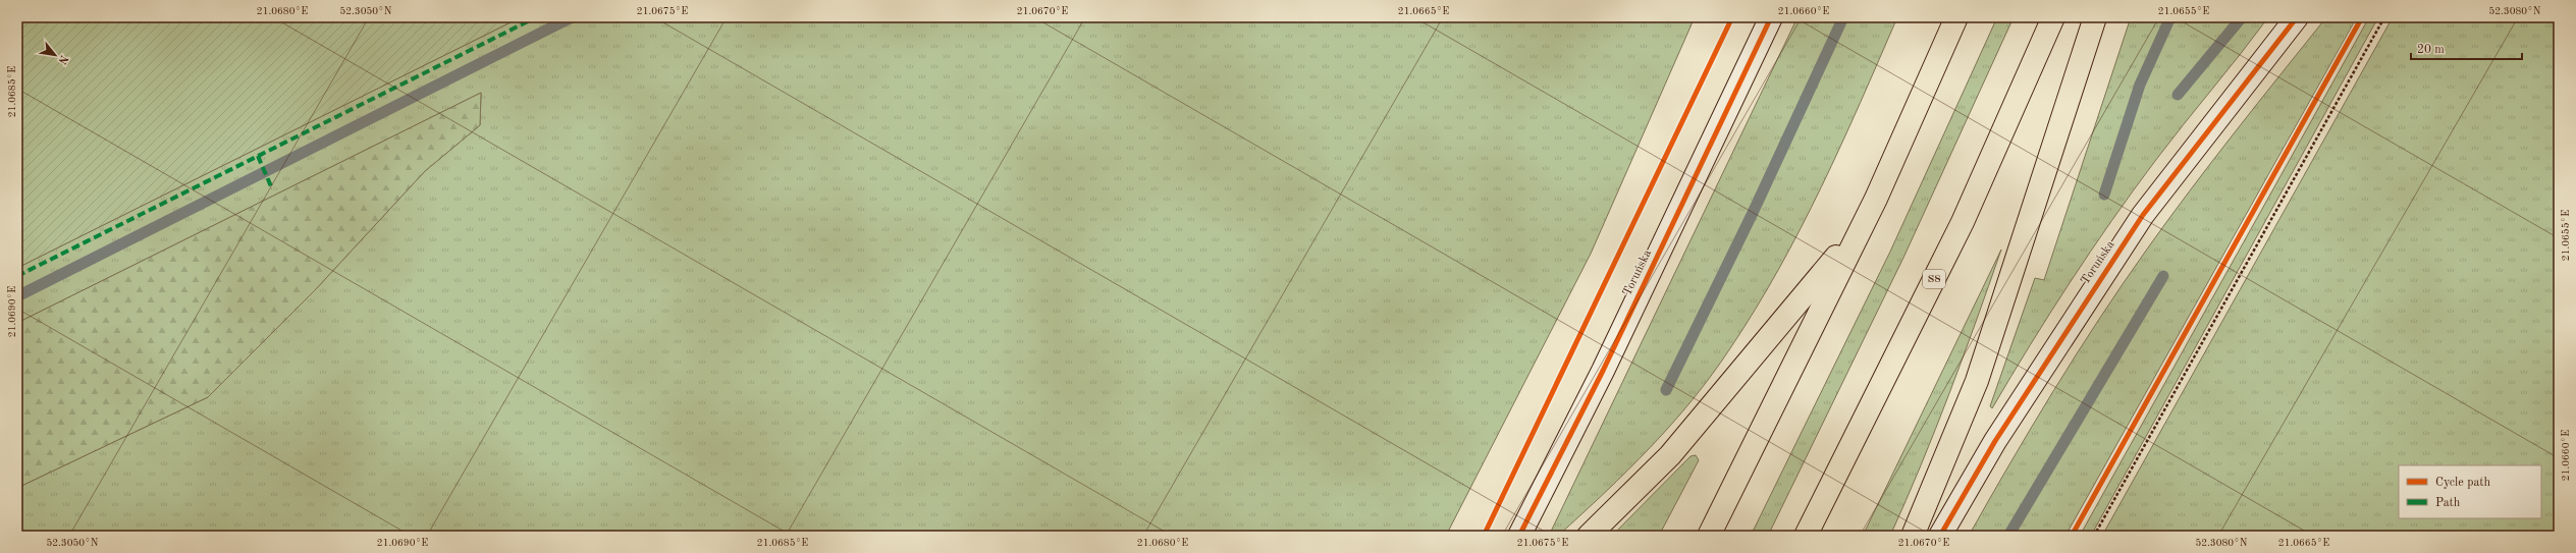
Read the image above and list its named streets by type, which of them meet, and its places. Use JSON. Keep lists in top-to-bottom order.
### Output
{
  "streets": {
    "highway": ["S8"],
    "street": ["Toruńska"]
  },
  "legend": ["Cycle path", "Path"],
  "scale_bar": "20 m",
  "north": "bottom right",
  "coordinates": [
    "21.0680°E",
    "52.3050°N",
    "21.0675°E",
    "21.0670°E",
    "21.0665°E",
    "21.0660°E",
    "21.0655°E",
    "52.3080°N",
    "21.0685°E",
    "21.0690°E"
  ]
}
